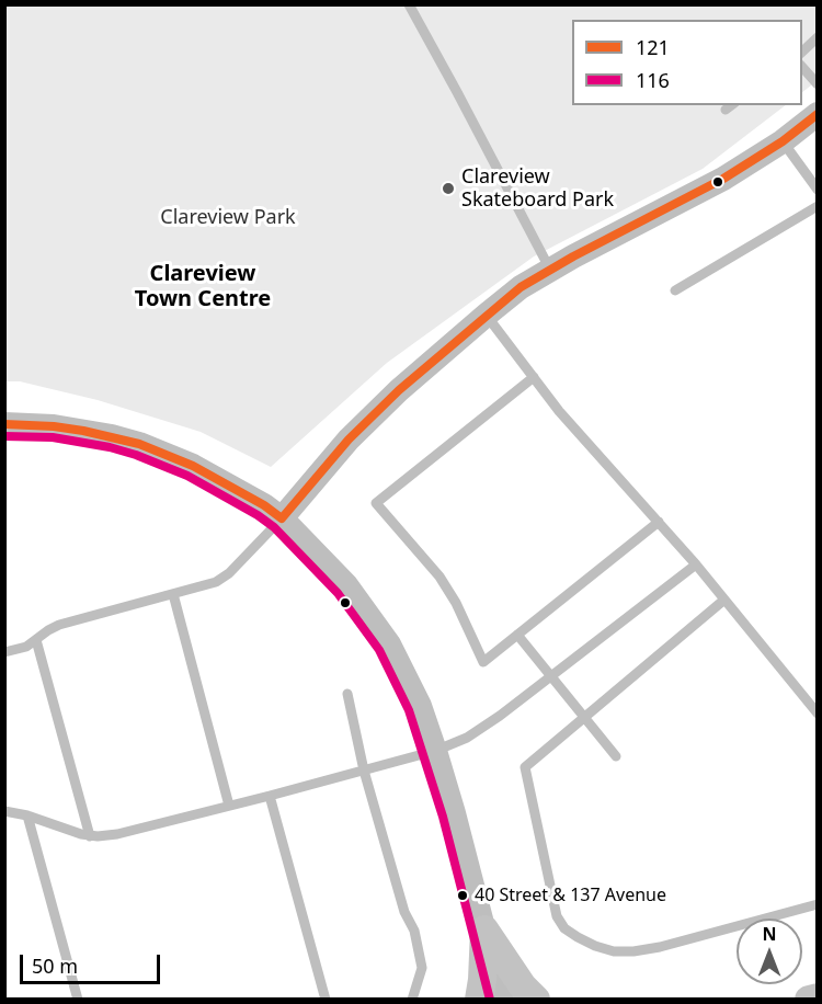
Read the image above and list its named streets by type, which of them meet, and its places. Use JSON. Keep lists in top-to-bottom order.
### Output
{
  "districts": ["Clareview Town Centre"],
  "parks": ["Clareview Park"],
  "places": ["Clareview Skateboard Park", "40 Street & 137 Avenue"],
  "lines": ["transit line 121", "transit line 116"],
  "legend": ["121", "116"],
  "scale_bar": "50 m",
  "north": "top"
}
